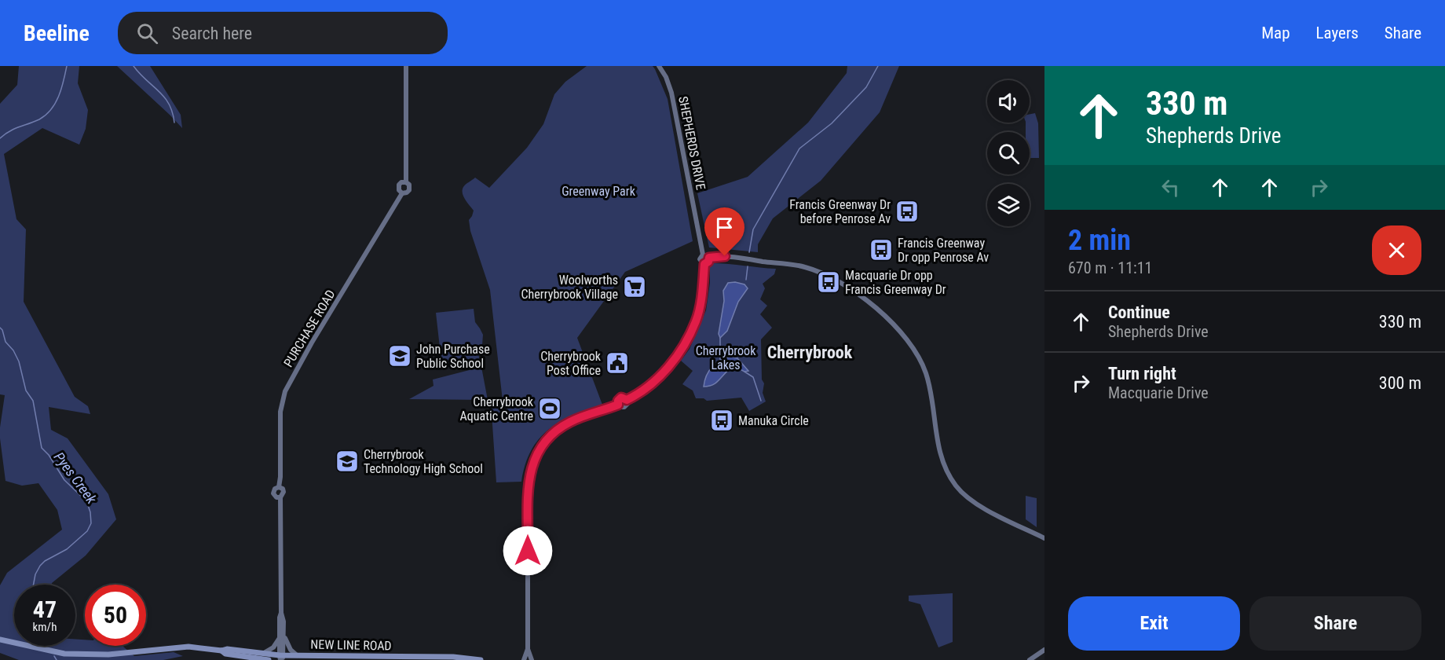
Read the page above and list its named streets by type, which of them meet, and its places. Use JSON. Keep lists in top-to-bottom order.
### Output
{
  "streets": {
    "main road": ["SHEPHERDS DRIVE", "PURCHASE ROAD", "NEW LINE ROAD"]
  },
  "districts": ["Cherrybrook"],
  "water": ["Pyes Creek"],
  "parks": ["Greenway Park", "Cherrybrook Lakes"],
  "places": {
    "bus stop": [
      "Francis Greenway Dr before Penrose Av",
      "Francis Greenway Dr opp Penrose Av",
      "Macquarie Dr opp Francis Greenway Dr",
      "Manuka Circle"
    ],
    "supermarket": ["Woolworths Cherrybrook Village"],
    "school or university": ["John Purchase Public School", "Cherrybrook Technology High School"],
    "public building": ["Cherrybrook Post Office"],
    "sports": ["Cherrybrook Aquatic Centre"]
  },
  "page": {
    "header": "Beeline",
    "search": "Search here",
    "nav": ["Map", "Layers", "Share"],
    "turn": ["330 m", "Shepherds Drive"],
    "heading": ["2 min", "670 m · 11:11"],
    "list": [
      {
        "name": "Continue",
        "note": "Shepherds Drive",
        "value": "330 m"
      },
      {
        "name": "Turn right",
        "note": "Macquarie Drive",
        "value": "300 m"
      }
    ],
    "speed": "47 km/h",
    "limit": "50",
    "buttons": ["Exit", "Share"]
  }
}
